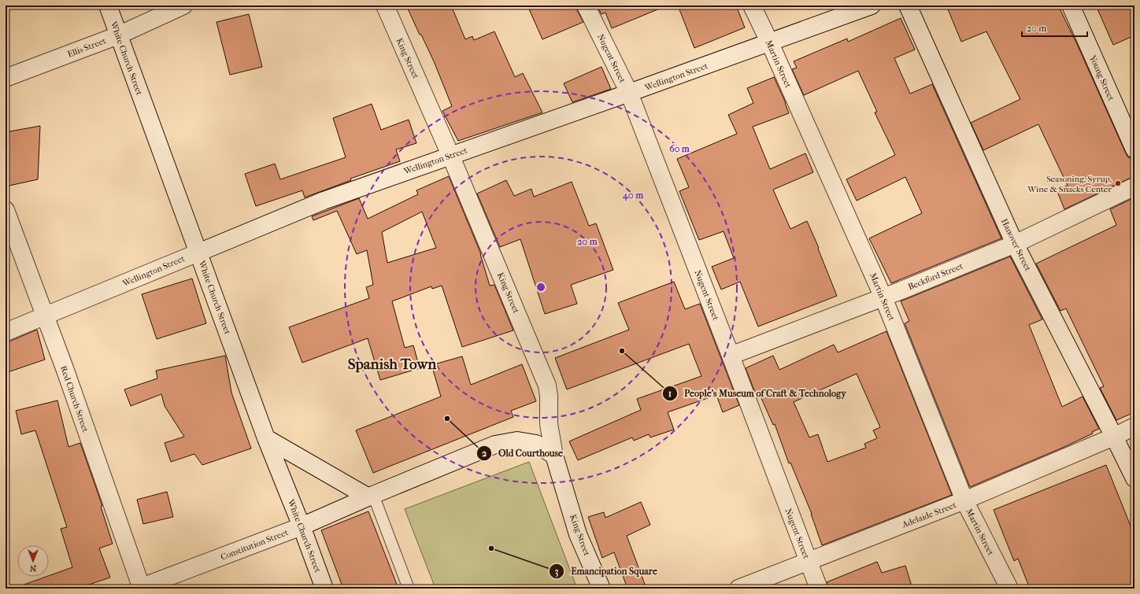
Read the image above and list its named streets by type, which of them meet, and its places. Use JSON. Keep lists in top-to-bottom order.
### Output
{
  "streets": {
    "street": [
      "Ellis Street",
      "White Church Street",
      "King Street",
      "Nugent Street",
      "Martin Street",
      "Wellington Street",
      "Young Street",
      "Hanover Street",
      "Beckford Street",
      "Red Church Street",
      "Adelaide Street",
      "Constitution Street"
    ]
  },
  "crossings": [
    ["Ellis Street", "White Church Street"],
    ["White Church Street", "Wellington Street"],
    ["White Church Street", "Constitution Street"],
    ["King Street", "Wellington Street"],
    ["King Street", "Constitution Street"],
    ["Nugent Street", "Wellington Street"],
    ["Nugent Street", "Beckford Street"],
    ["Nugent Street", "Adelaide Street"],
    ["Martin Street", "Wellington Street"],
    ["Martin Street", "Beckford Street"],
    ["Martin Street", "Adelaide Street"],
    ["Wellington Street", "Red Church Street"],
    ["Hanover Street", "Beckford Street"],
    ["Hanover Street", "Adelaide Street"],
    ["Red Church Street", "Constitution Street"]
  ],
  "districts": ["Spanish Town"],
  "places": [
    "Seasoning, Syrup, Wine & Snacks Center",
    "People's Museum of Craft & Technology",
    "Old Courthouse",
    "Emancipation Square"
  ],
  "scale_bar": "20 m",
  "north": "bottom",
  "rings": ["60 m", "40 m", "20 m"]
}
